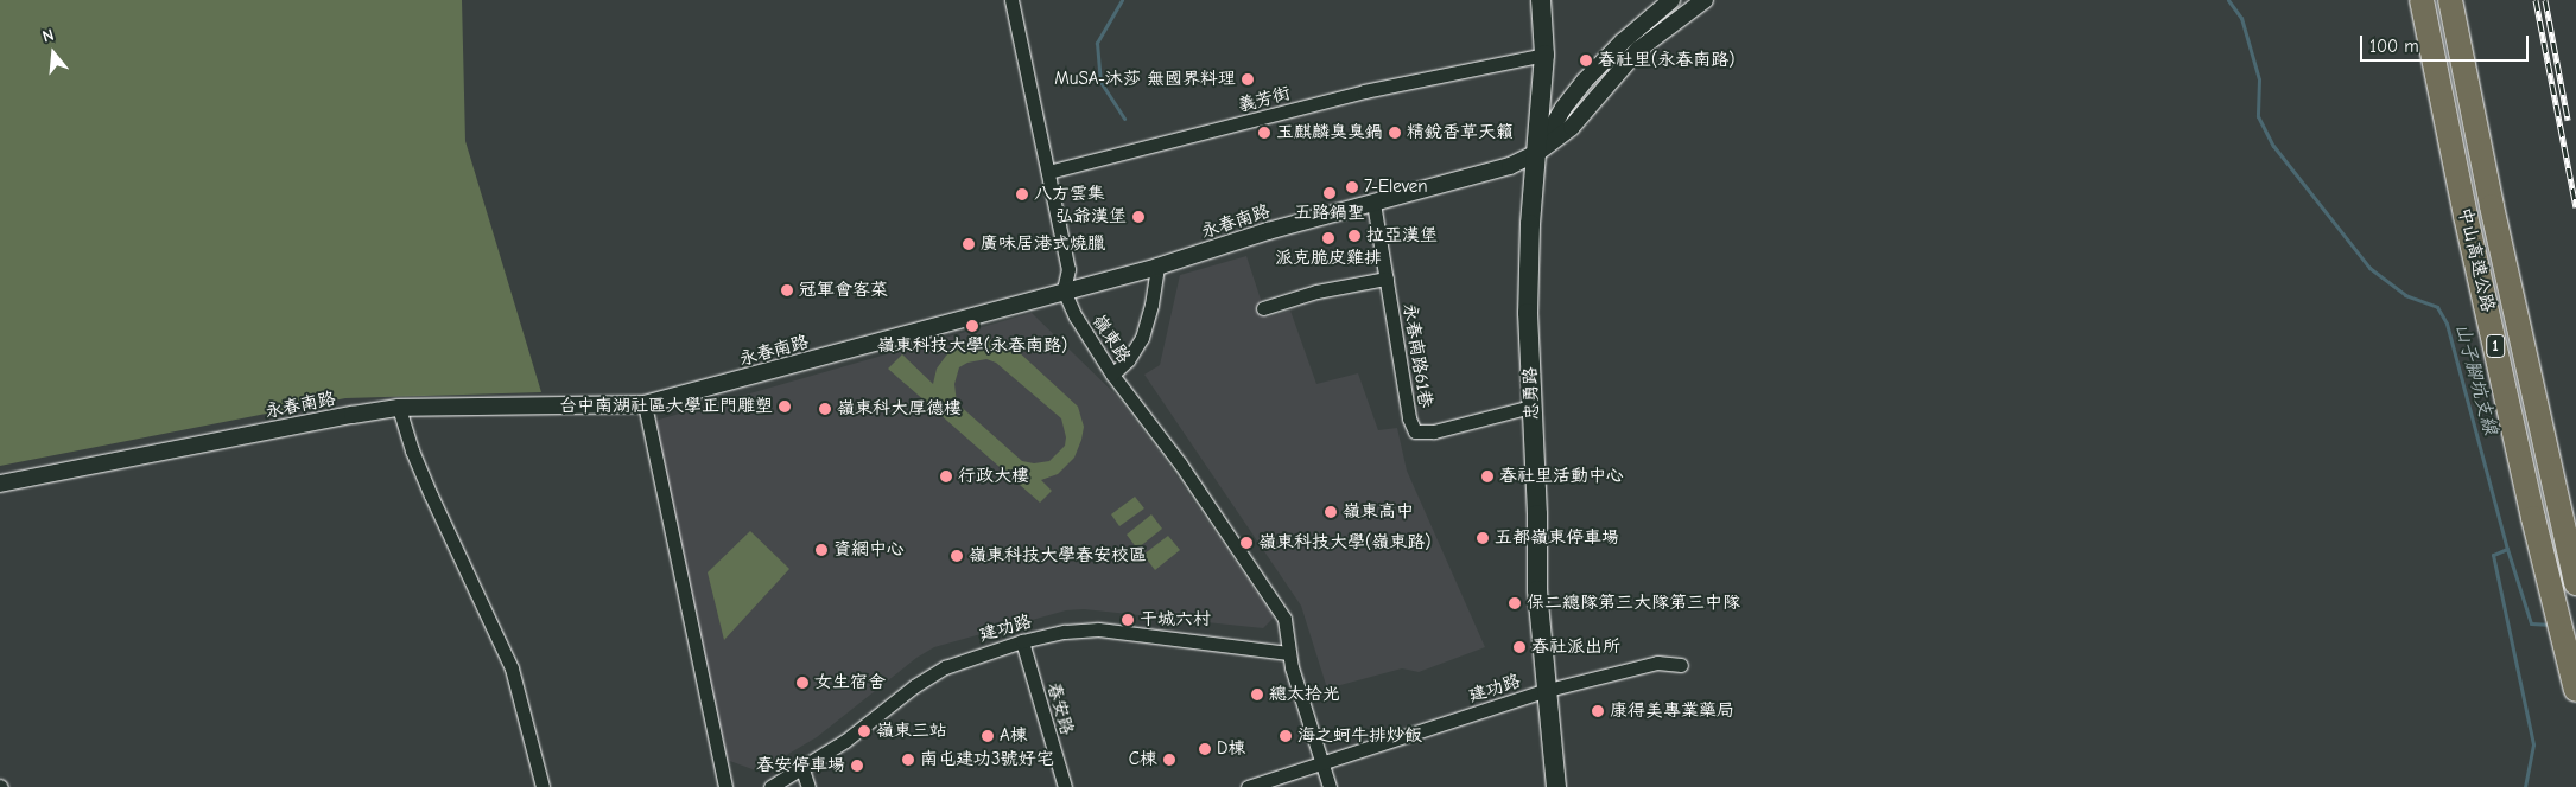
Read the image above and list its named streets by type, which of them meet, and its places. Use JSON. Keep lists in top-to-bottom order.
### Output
{
  "streets": {
    "highway": ["中山高速公路", "1"],
    "main road": ["忠勇路"],
    "street": [
      "義芳街",
      "永春南路",
      "嶺東路",
      "永春南路61巷",
      "建功路",
      "春安路"
    ]
  },
  "crossings": [
    ["義芳街", "忠勇路"],
    ["永春南路", "嶺東路"],
    ["永春南路", "永春南路61巷"],
    ["永春南路", "忠勇路"],
    ["嶺東路", "建功路"],
    ["永春南路61巷", "忠勇路"],
    ["忠勇路", "建功路"],
    ["建功路", "春安路"]
  ],
  "water": ["山子腳坑支線"],
  "places": [
    "春社里(永春南路)",
    "MuSA-沐莎 無國界料理",
    "玉麒麟臭臭鍋",
    "精銳香草天籟",
    "7-Eleven",
    "五路鍋聖",
    "八方雲集",
    "弘爺漢堡",
    "拉亞漢堡",
    "派克脆皮雞排",
    "廣味居港式燒臘",
    "冠軍會客菜",
    "嶺東科技大學(永春南路)",
    "台中南湖社區大學正門雕塑",
    "嶺東科大厚德樓",
    "行政大樓",
    "春社里活動中心",
    "嶺東高中",
    "五都嶺東停車場",
    "嶺東科技大學(嶺東路)",
    "資網中心",
    "嶺東科技大學春安校區",
    "保二總隊第三大隊第三中隊",
    "干城六村",
    "春社派出所",
    "女生宿舍",
    "總太拾光",
    "康得美專業藥局",
    "嶺東三站",
    "A棟",
    "海之蚵牛排炒飯",
    "D棟",
    "南屯建功3號好宅",
    "C棟",
    "春安停車場"
  ],
  "scale_bar": "100 m",
  "north": "top"
}
